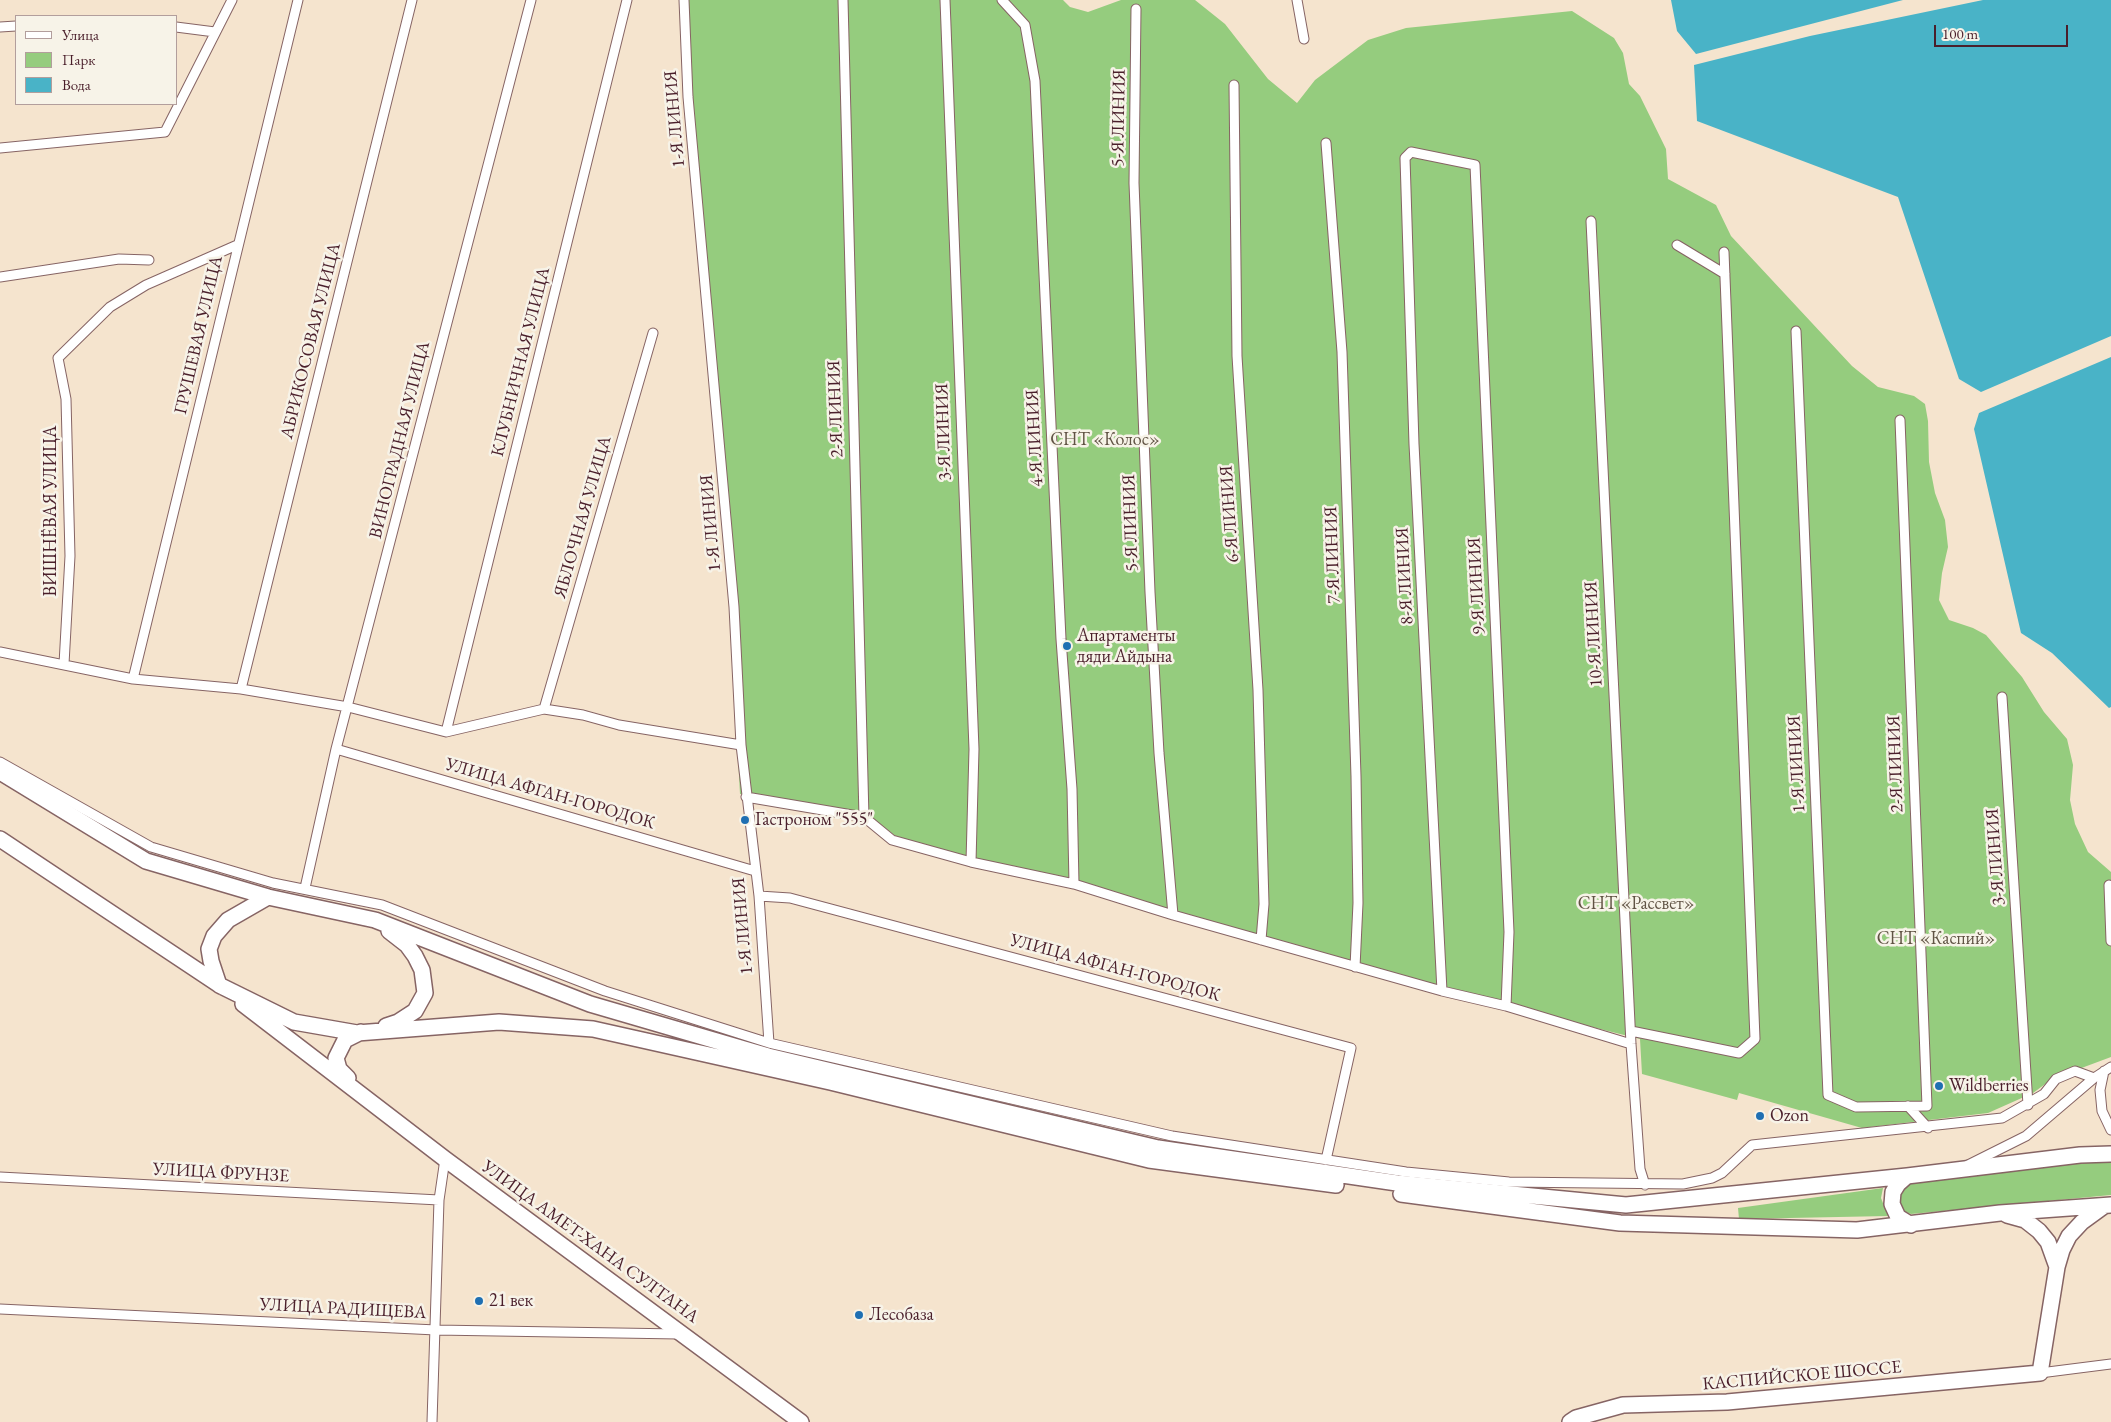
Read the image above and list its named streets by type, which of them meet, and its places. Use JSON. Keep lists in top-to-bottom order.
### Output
{
  "streets": {
    "main road": ["УЛИЦА АМЕТ-ХАНА СУЛТАНА", "КАСПИЙСКОЕ ШОССЕ"],
    "street": [
      "5-Я ЛИНИЯ",
      "1-Я ЛИНИЯ",
      "ГРУШЕВАЯ УЛИЦА",
      "АБРИКОСОВАЯ УЛИЦА",
      "КЛУБНИЧНАЯ УЛИЦА",
      "2-Я ЛИНИЯ",
      "3-Я ЛИНИЯ",
      "4-Я ЛИНИЯ",
      "ВИНОГРАДНАЯ УЛИЦА",
      "ВИШНЁВАЯ УЛИЦА",
      "6-Я ЛИНИЯ",
      "ЯБЛОЧНАЯ УЛИЦА",
      "7-Я ЛИНИЯ",
      "8-Я ЛИНИЯ",
      "9-Я ЛИНИЯ",
      "10-Я ЛИНИЯ",
      "УЛИЦА АФГАН-ГОРОДОК",
      "УЛИЦА ФРУНЗЕ",
      "УЛИЦА РАДИЩЕВА"
    ]
  },
  "crossings": [
    ["1-Я ЛИНИЯ", "2-Я ЛИНИЯ"],
    ["1-Я ЛИНИЯ", "УЛИЦА АФГАН-ГОРОДОК"],
    ["ГРУШЕВАЯ УЛИЦА", "ВИШНЁВАЯ УЛИЦА"],
    ["ВИНОГРАДНАЯ УЛИЦА", "УЛИЦА АФГАН-ГОРОДОК"],
    ["8-Я ЛИНИЯ", "9-Я ЛИНИЯ"],
    ["УЛИЦА АМЕТ-ХАНА СУЛТАНА", "УЛИЦА РАДИЩЕВА"]
  ],
  "parks": ["СНТ «Колос»", "СНТ «Рассвет»", "СНТ «Каспий»"],
  "places": [
    "Апартаменты дяди Айдына",
    "Гастроном \"555\"",
    "Wildberries",
    "Ozon",
    "21 век",
    "Лесобаза"
  ],
  "legend": ["Улица", "Парк", "Вода"],
  "scale_bar": "100 m"
}
